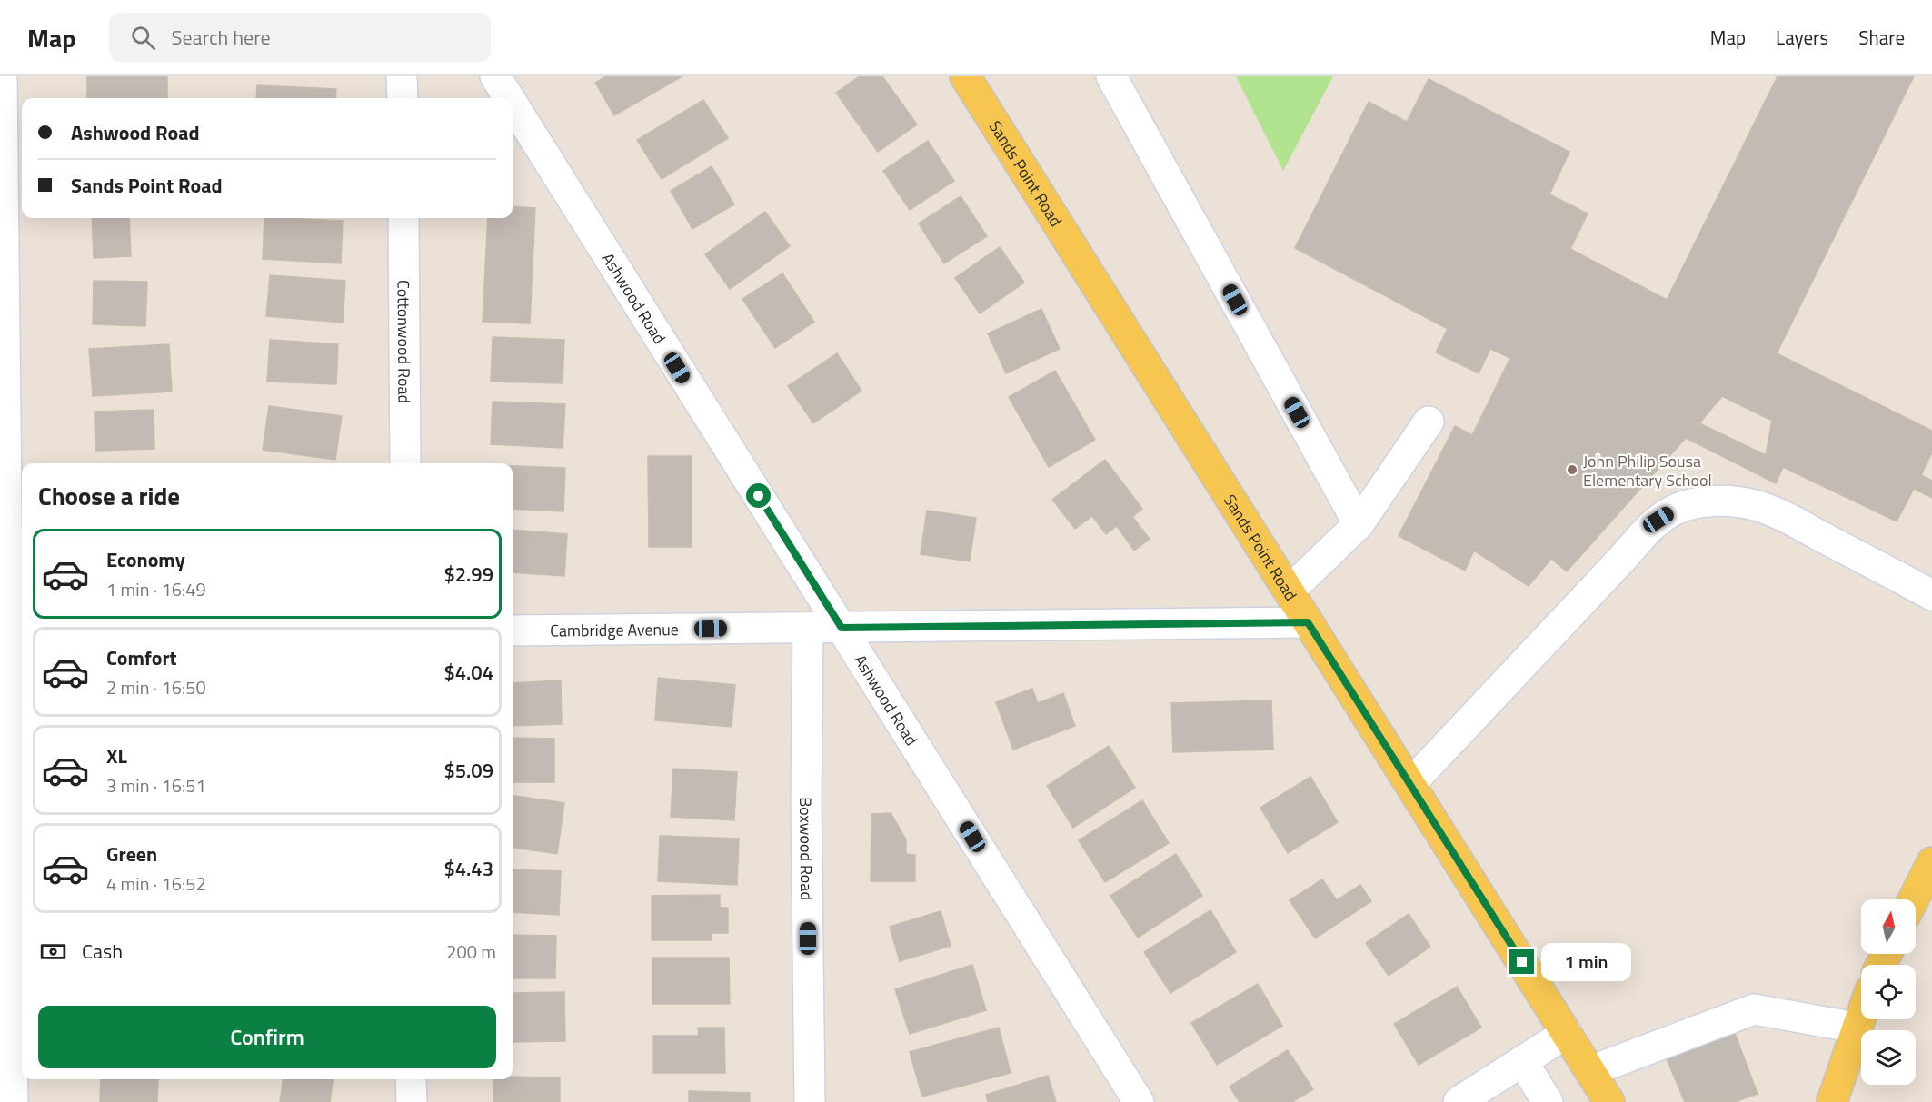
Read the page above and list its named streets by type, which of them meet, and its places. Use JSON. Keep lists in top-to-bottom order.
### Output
{
  "streets": {
    "main road": ["Sands Point Road"],
    "street": [
      "Ashwood Road",
      "Cottonwood Road",
      "Cambridge Avenue",
      "Boxwood Road"
    ]
  },
  "crossings": [
    ["Sands Point Road", "Cambridge Avenue"],
    ["Ashwood Road", "Cambridge Avenue"],
    ["Cambridge Avenue", "Boxwood Road"]
  ],
  "places": ["John Philip Sousa Elementary School"],
  "north": "top",
  "page": {
    "header": "Map",
    "search": "Search here",
    "nav": ["Map", "Layers", "Share"],
    "banner": ["Ashwood Road", "Sands Point Road"],
    "heading": "Choose a ride",
    "list": [
      {
        "name": "Economy",
        "note": "1 min · 16:49",
        "value": "$2.99"
      },
      {
        "name": "Comfort",
        "note": "2 min · 16:50",
        "value": "$4.04"
      },
      {
        "name": "XL",
        "note": "3 min · 16:51",
        "value": "$5.09"
      },
      {
        "name": "Green",
        "note": "4 min · 16:52",
        "value": "$4.43"
      }
    ],
    "pay": ["Cash", "200 m"],
    "bubble": "1 min",
    "buttons": "Confirm"
  }
}
